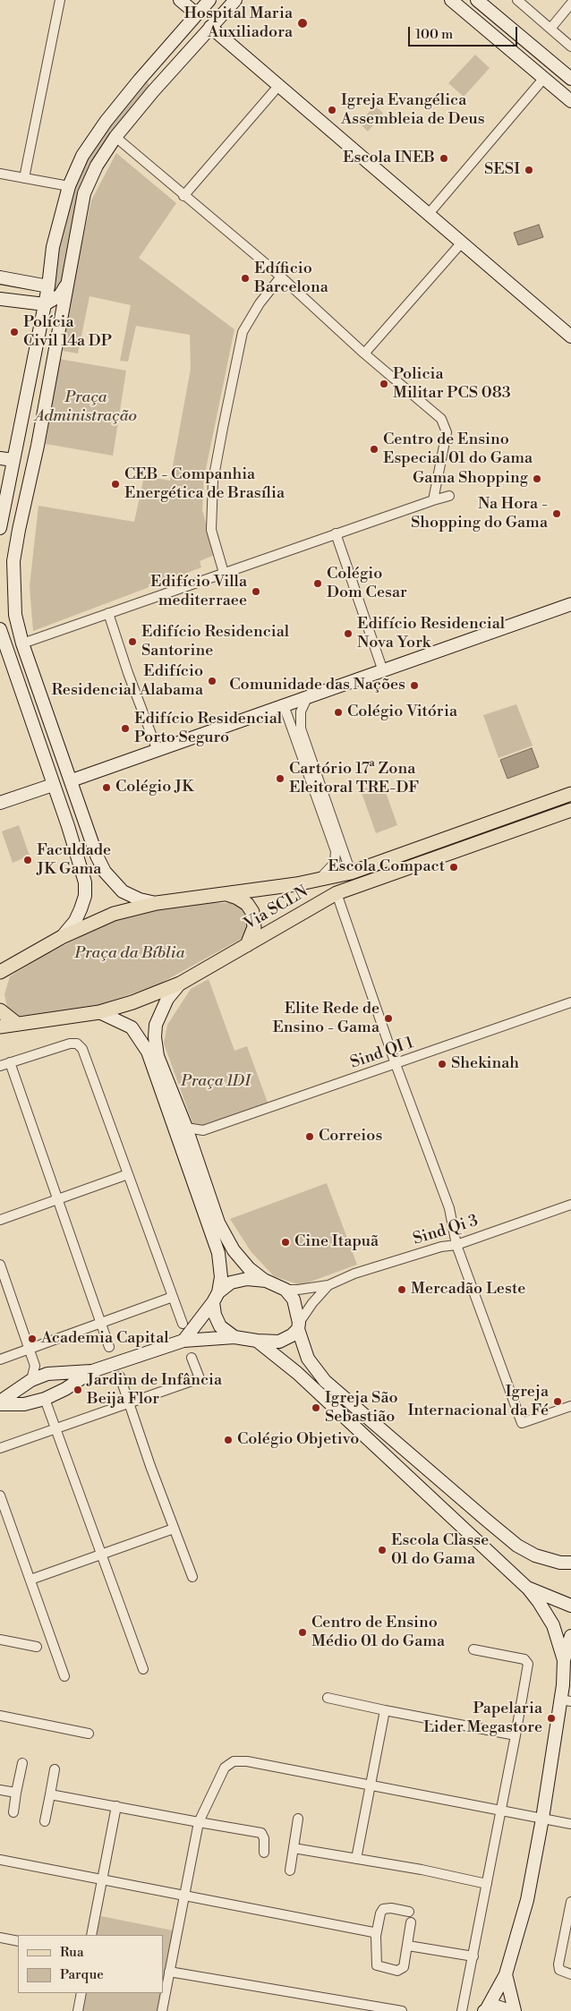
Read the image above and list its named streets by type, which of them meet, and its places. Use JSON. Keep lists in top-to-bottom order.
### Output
{
  "streets": {
    "main road": ["Via SCLN"],
    "street": ["Sind QI 1", "Sind Qi 3"]
  },
  "parks": ["Praça Administração", "Praça da Bíblia", "Praça 1DI"],
  "places": [
    "Hospital Maria Auxiliadora",
    "Igreja Evangélica Assembleia de Deus",
    "Escola INEB",
    "SESI",
    "Edíficio Barcelona",
    "Polícia Civil 14a DP",
    "Policia Militar PCS 083",
    "Centro de Ensino Especial 01 do Gama",
    "Gama Shopping",
    "CEB - Companhia Energética de Brasília",
    "Na Hora - Shopping do Gama",
    "Colégio Dom Cesar",
    "Edifício Villa mediterraee",
    "Edifício Residencial Nova York",
    "Edifício Residencial Santorine",
    "Edifício Residencial Alabama",
    "Comunidade das Nações",
    "Colégio Vitória",
    "Edifício Residencial Porto Seguro",
    "Cartório 17ª Zona Eleitoral TRE-DF",
    "Colégio JK",
    "Faculdade JK Gama",
    "Escola Compact",
    "Elite Rede de Ensino - Gama",
    "Shekinah",
    "Correios",
    "Cine Itapuã",
    "Mercadão Leste",
    "Academia Capital",
    "Jardim de Infância Beija Flor",
    "Igreja Internacional da Fé",
    "Igreja São Sebastião",
    "Colégio Objetivo",
    "Escola Classe 01 do Gama",
    "Centro de Ensino Médio 01 do Gama",
    "Papelaria Lider Megastore"
  ],
  "legend": ["Rua", "Parque"],
  "scale_bar": "100 m"
}
